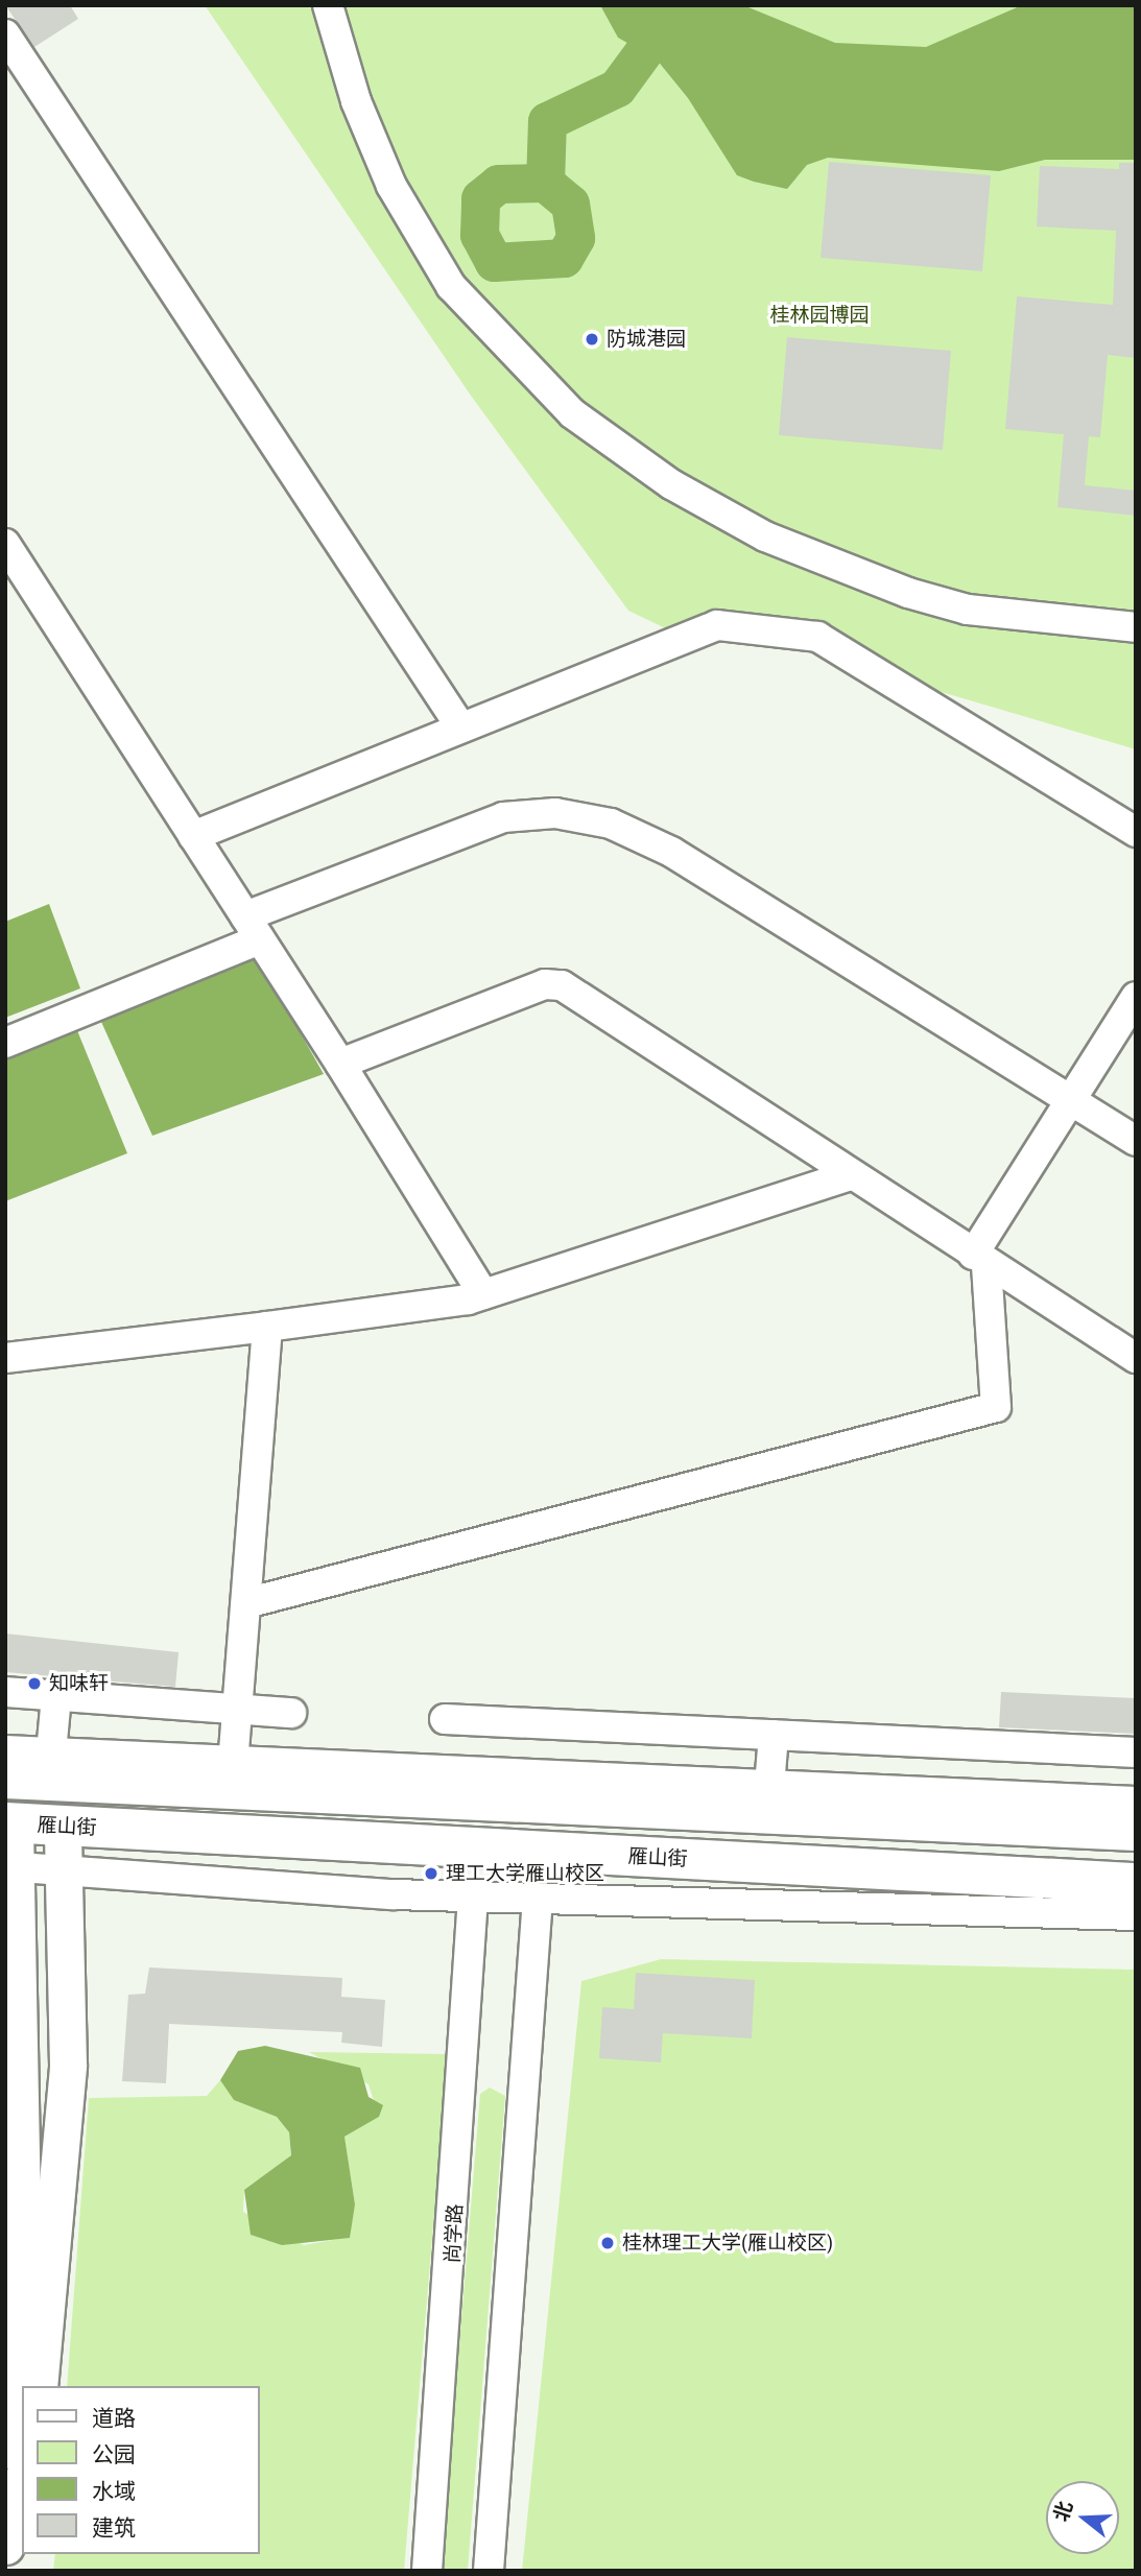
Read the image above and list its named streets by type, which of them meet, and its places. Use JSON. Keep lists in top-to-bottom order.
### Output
{
  "streets": {
    "highway": ["雁山街"],
    "street": ["尚学路"]
  },
  "parks": ["桂林园博园"],
  "places": [
    "防城港园",
    "知味轩",
    "理工大学雁山校区",
    "桂林理工大学(雁山校区)"
  ],
  "legend": [
    "道路",
    "公园",
    "水域",
    "建筑"
  ],
  "north": "left"
}
